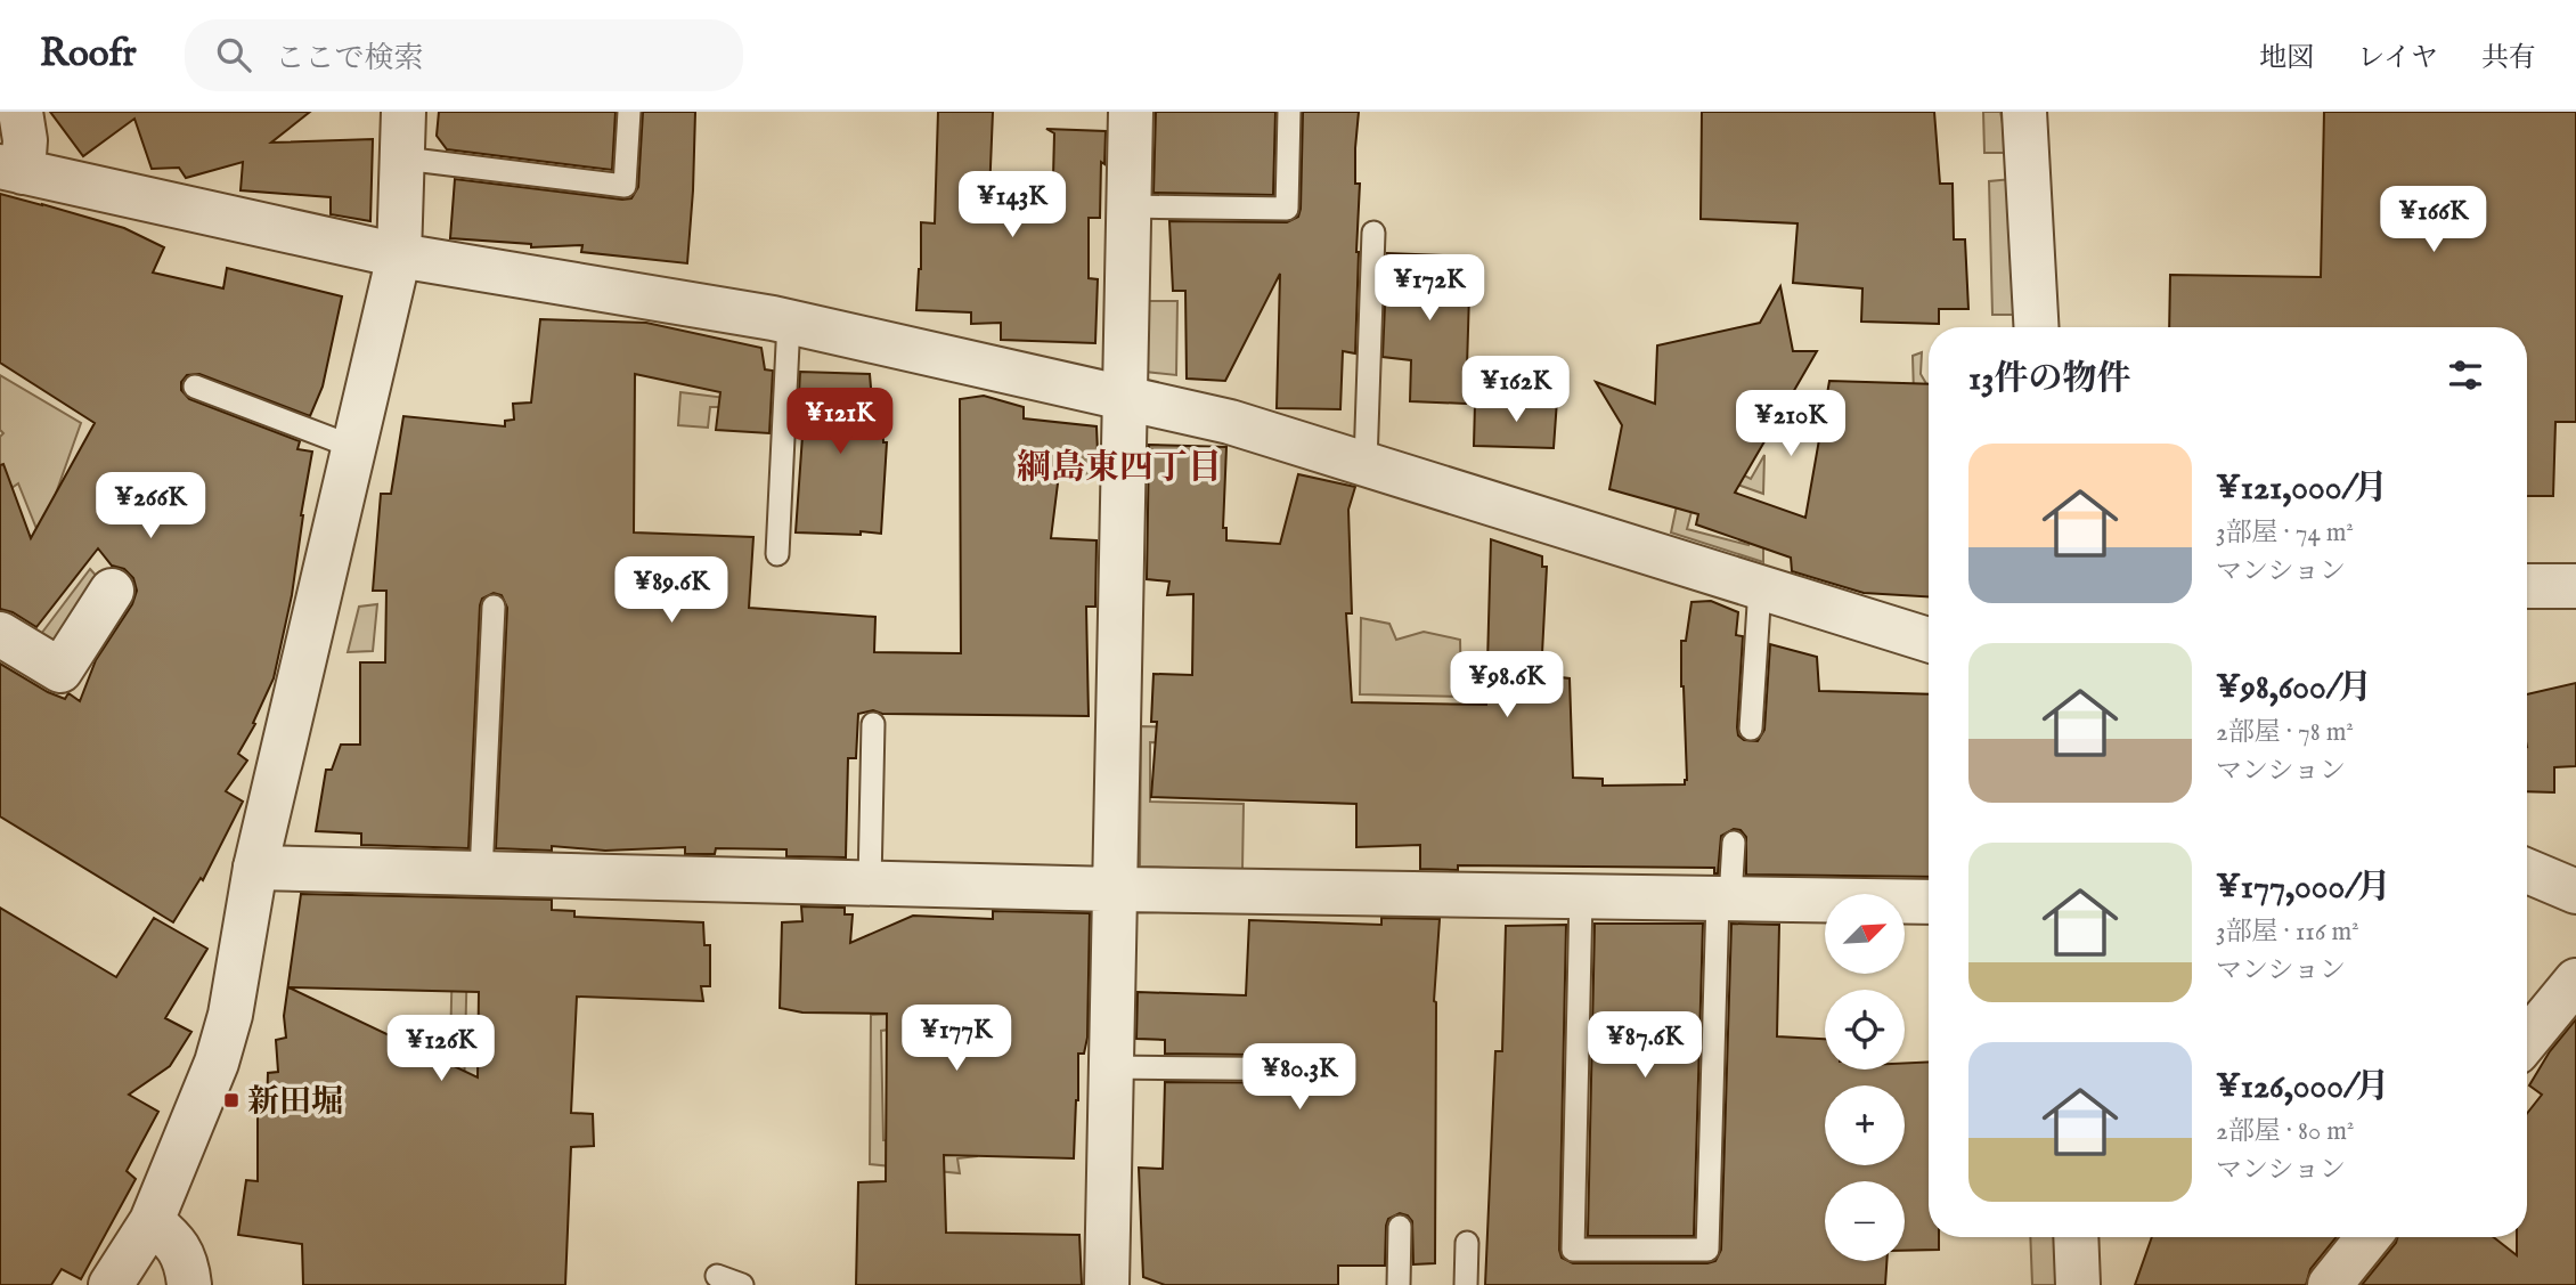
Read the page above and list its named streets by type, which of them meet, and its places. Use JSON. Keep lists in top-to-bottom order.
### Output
{
  "districts": ["綱島東四丁目"],
  "places": {
    "transit": ["新田堀"]
  },
  "north": "top right",
  "page": {
    "header": "Roofr",
    "search": "ここで検索",
    "nav": ["地図", "レイヤ", "共有"],
    "price": [
      "¥143K",
      "¥166K",
      "¥172K",
      "¥162K",
      "¥121K",
      "¥210K",
      "¥266K",
      "¥89.6K",
      "¥98.6K",
      "¥177K",
      "¥87.6K",
      "¥126K",
      "¥80.3K"
    ],
    "heading": "13件の物件",
    "list": [
      {
        "name": "¥121,000/月",
        "note": "3部屋 · 74 m² · マンション"
      },
      {
        "name": "¥98,600/月",
        "note": "2部屋 · 78 m² · マンション"
      },
      {
        "name": "¥177,000/月",
        "note": "3部屋 · 116 m² · マンション"
      },
      {
        "name": "¥126,000/月",
        "note": "2部屋 · 80 m² · マンション"
      }
    ],
    "map_buttons": ["+", "−"]
  }
}
